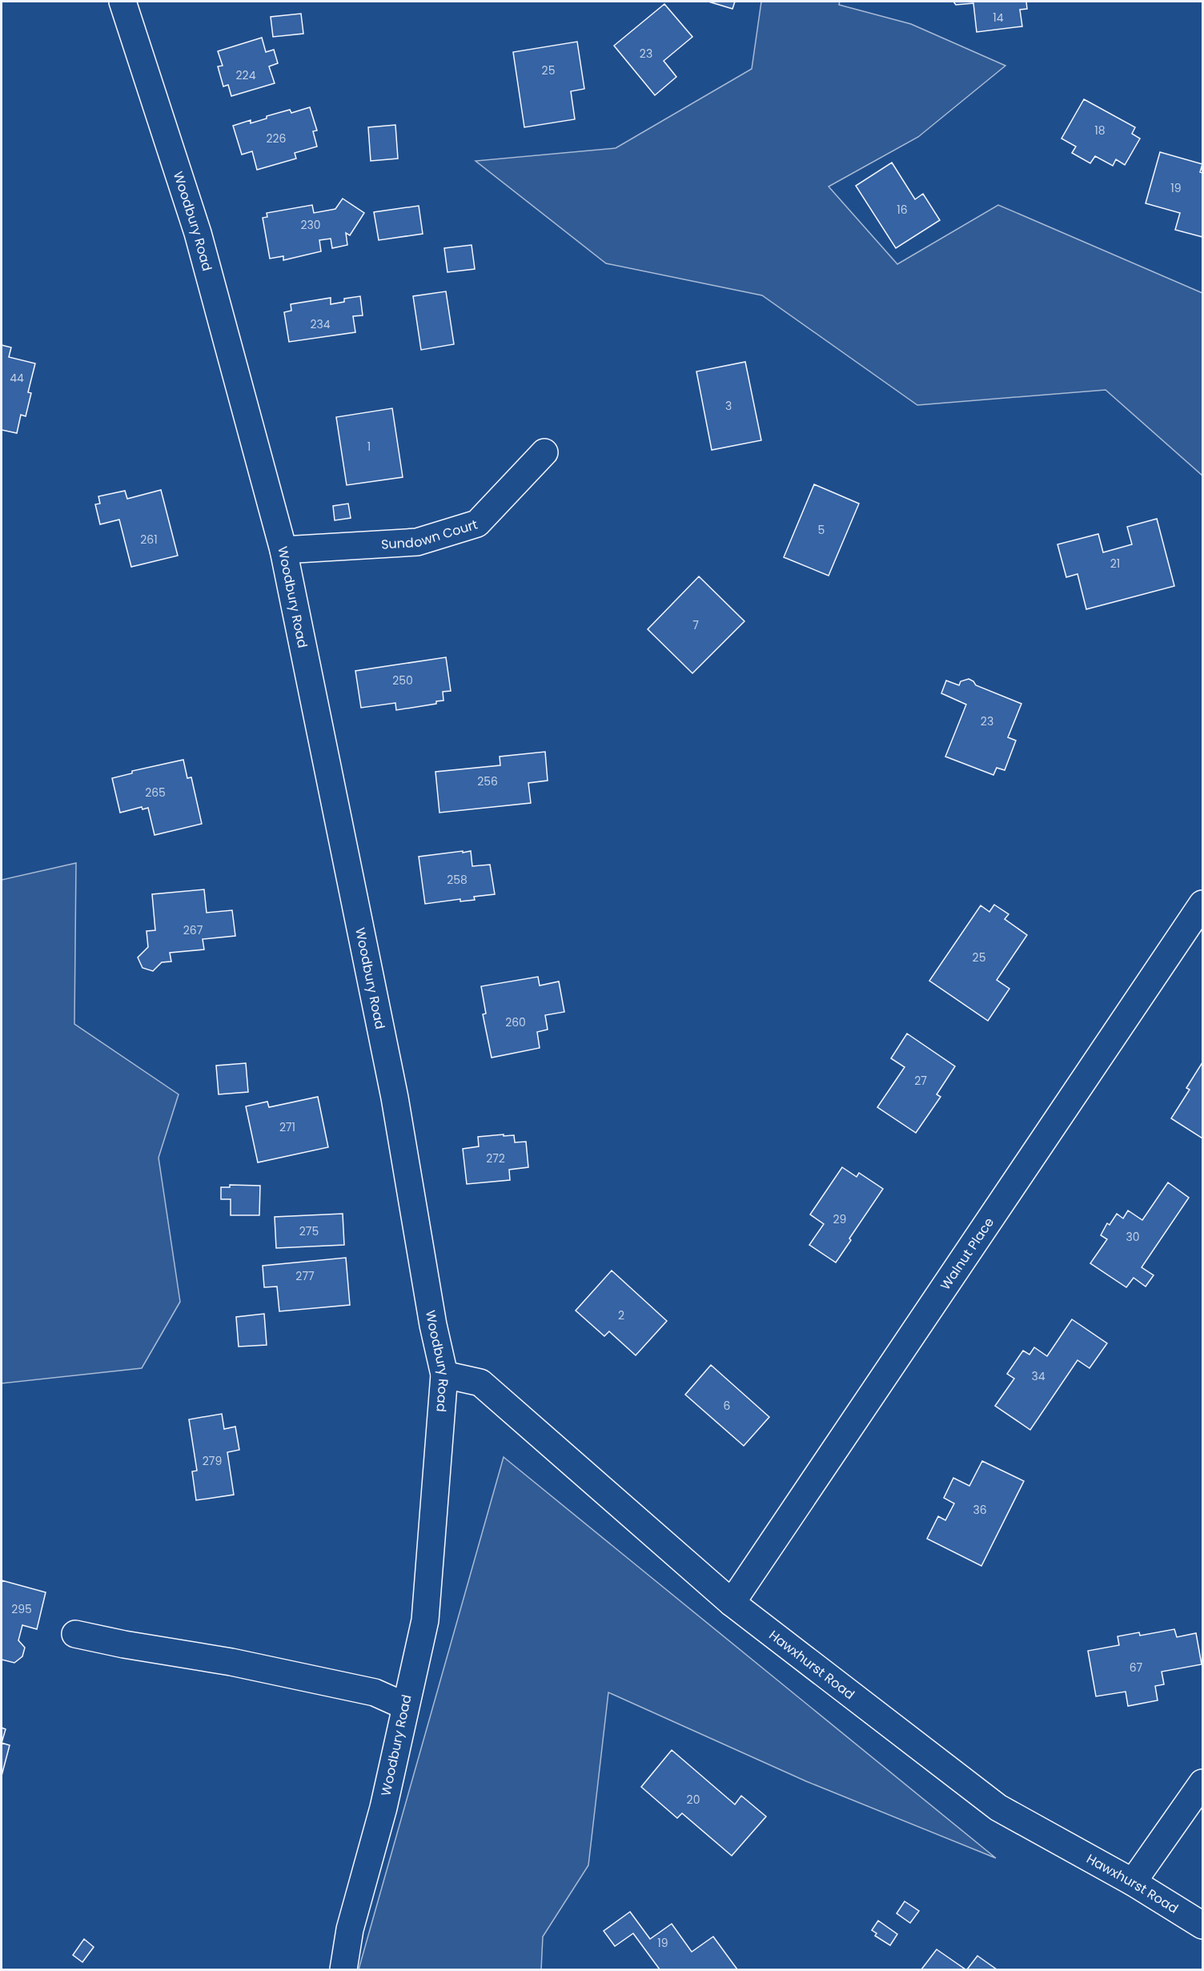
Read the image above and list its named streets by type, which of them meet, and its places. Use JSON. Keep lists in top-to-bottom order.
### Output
{
  "streets": {
    "street": [
      "Woodbury Road",
      "Sundown Court",
      "Walnut Place",
      "Hawxhurst Road"
    ]
  },
  "crossings": [
    ["Woodbury Road", "Sundown Court"],
    ["Woodbury Road", "Hawxhurst Road"],
    ["Walnut Place", "Hawxhurst Road"]
  ],
  "house_numbers": [
    "14",
    "23",
    "25",
    "224",
    "18",
    "226",
    "19",
    "16",
    "230",
    "234",
    "44",
    "3",
    "1",
    "5",
    "261",
    "21",
    "7",
    "250",
    "23",
    "256",
    "265",
    "258",
    "267",
    "25",
    "260",
    "27",
    "271",
    "272",
    "29",
    "275",
    "30",
    "277",
    "2",
    "34",
    "6",
    "279",
    "36",
    "295",
    "67",
    "20",
    "19"
  ]
}
